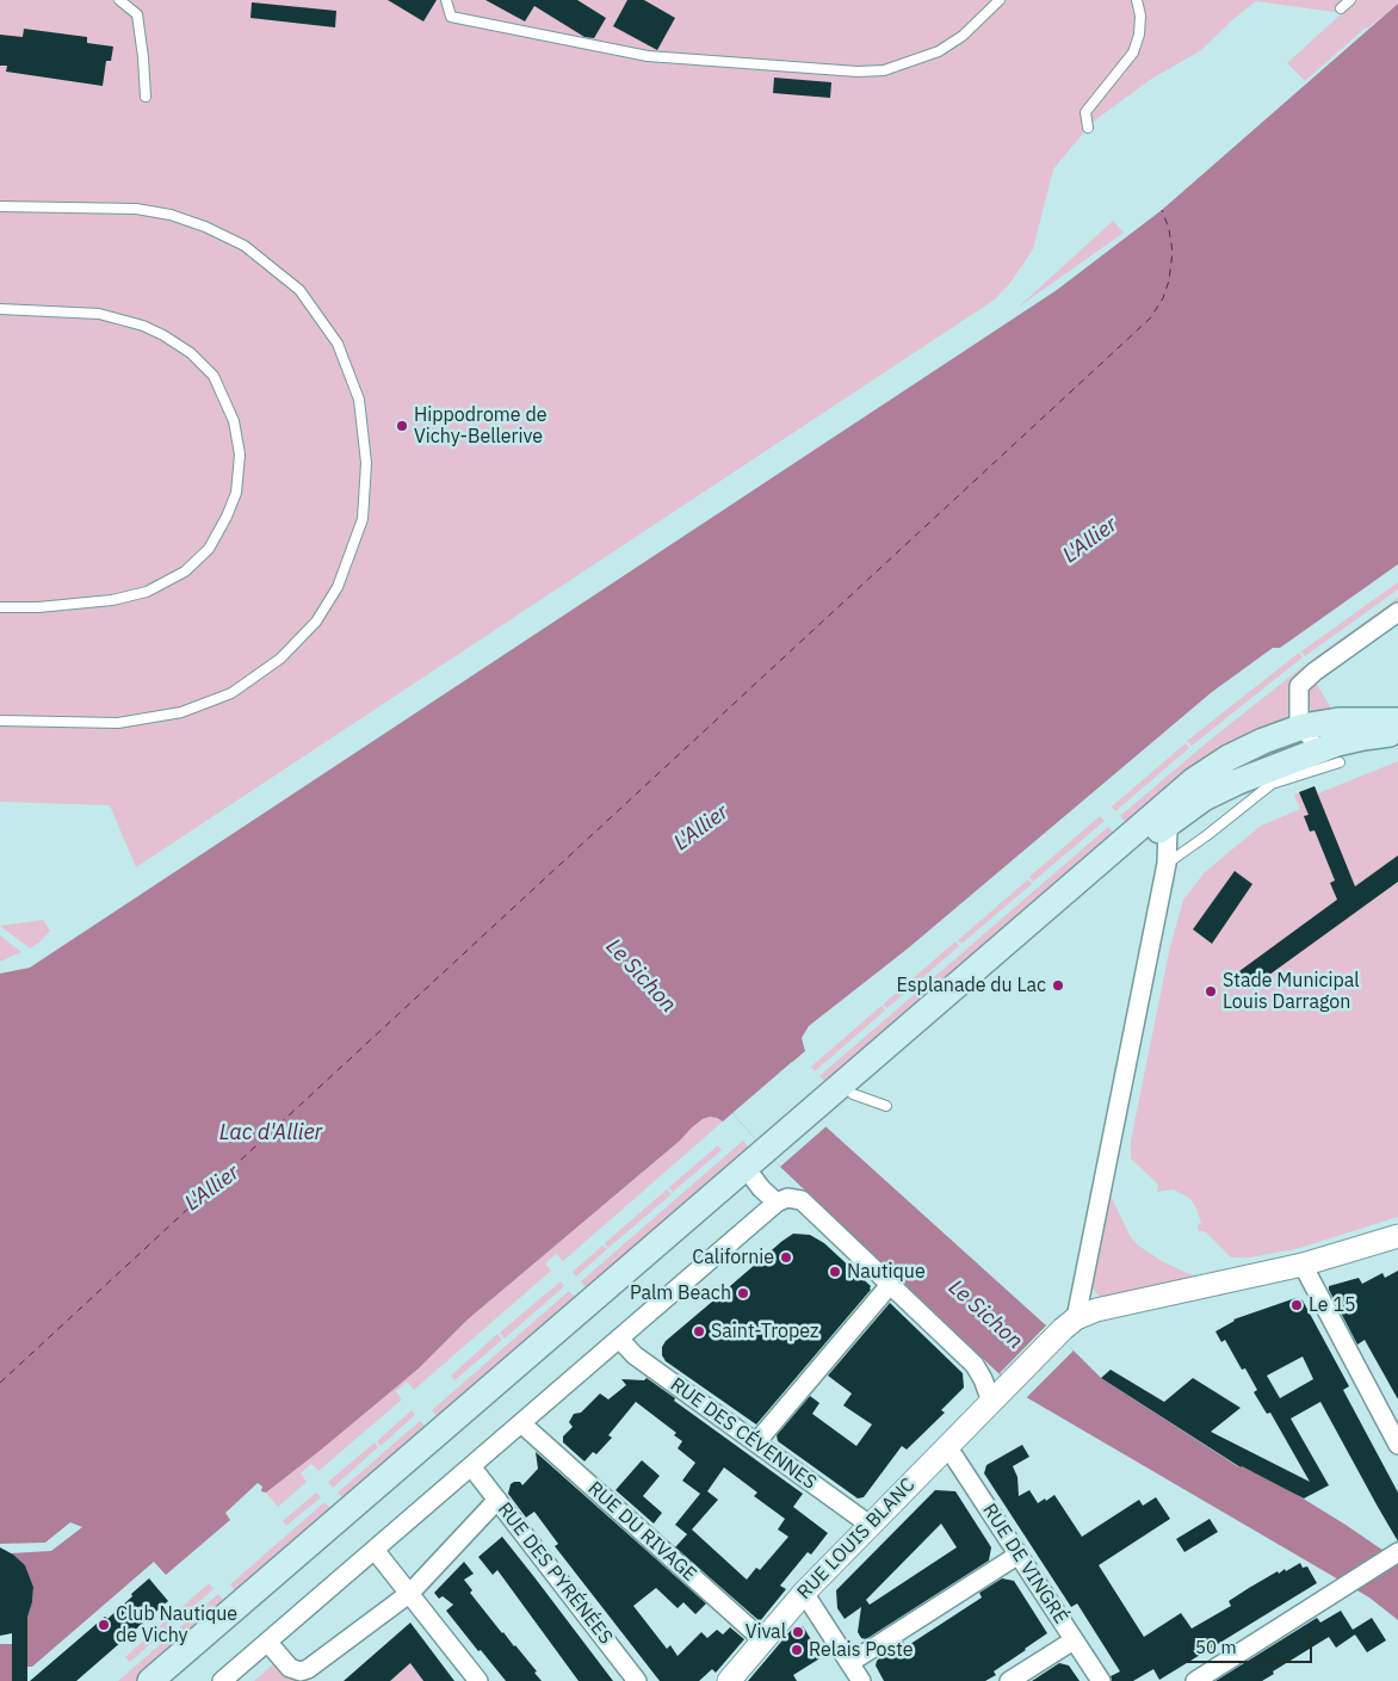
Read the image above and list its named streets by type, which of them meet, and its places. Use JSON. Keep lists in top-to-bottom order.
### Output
{
  "streets": {
    "street": [
      "RUE DES CÉVENNES",
      "RUE DU RIVAGE",
      "RUE LOUIS BLANC",
      "RUE DE VINGRÉ",
      "RUE DES PYRÉNÉES"
    ]
  },
  "crossings": [
    ["RUE DES CÉVENNES", "RUE LOUIS BLANC"],
    ["RUE DU RIVAGE", "RUE LOUIS BLANC"],
    ["RUE LOUIS BLANC", "RUE DE VINGRÉ"]
  ],
  "water": ["L'Allier", "Le Sichon", "Lac d'Allier"],
  "places": [
    "Hippodrome de Vichy-Bellerive",
    "Esplanade du Lac",
    "Stade Municipal Louis Darragon",
    "Californie",
    "Nautique",
    "Palm Beach",
    "Le 15",
    "Saint-Tropez",
    "Club Nautique de Vichy",
    "Vival",
    "Relais Poste"
  ],
  "scale_bar": "50 m"
}
